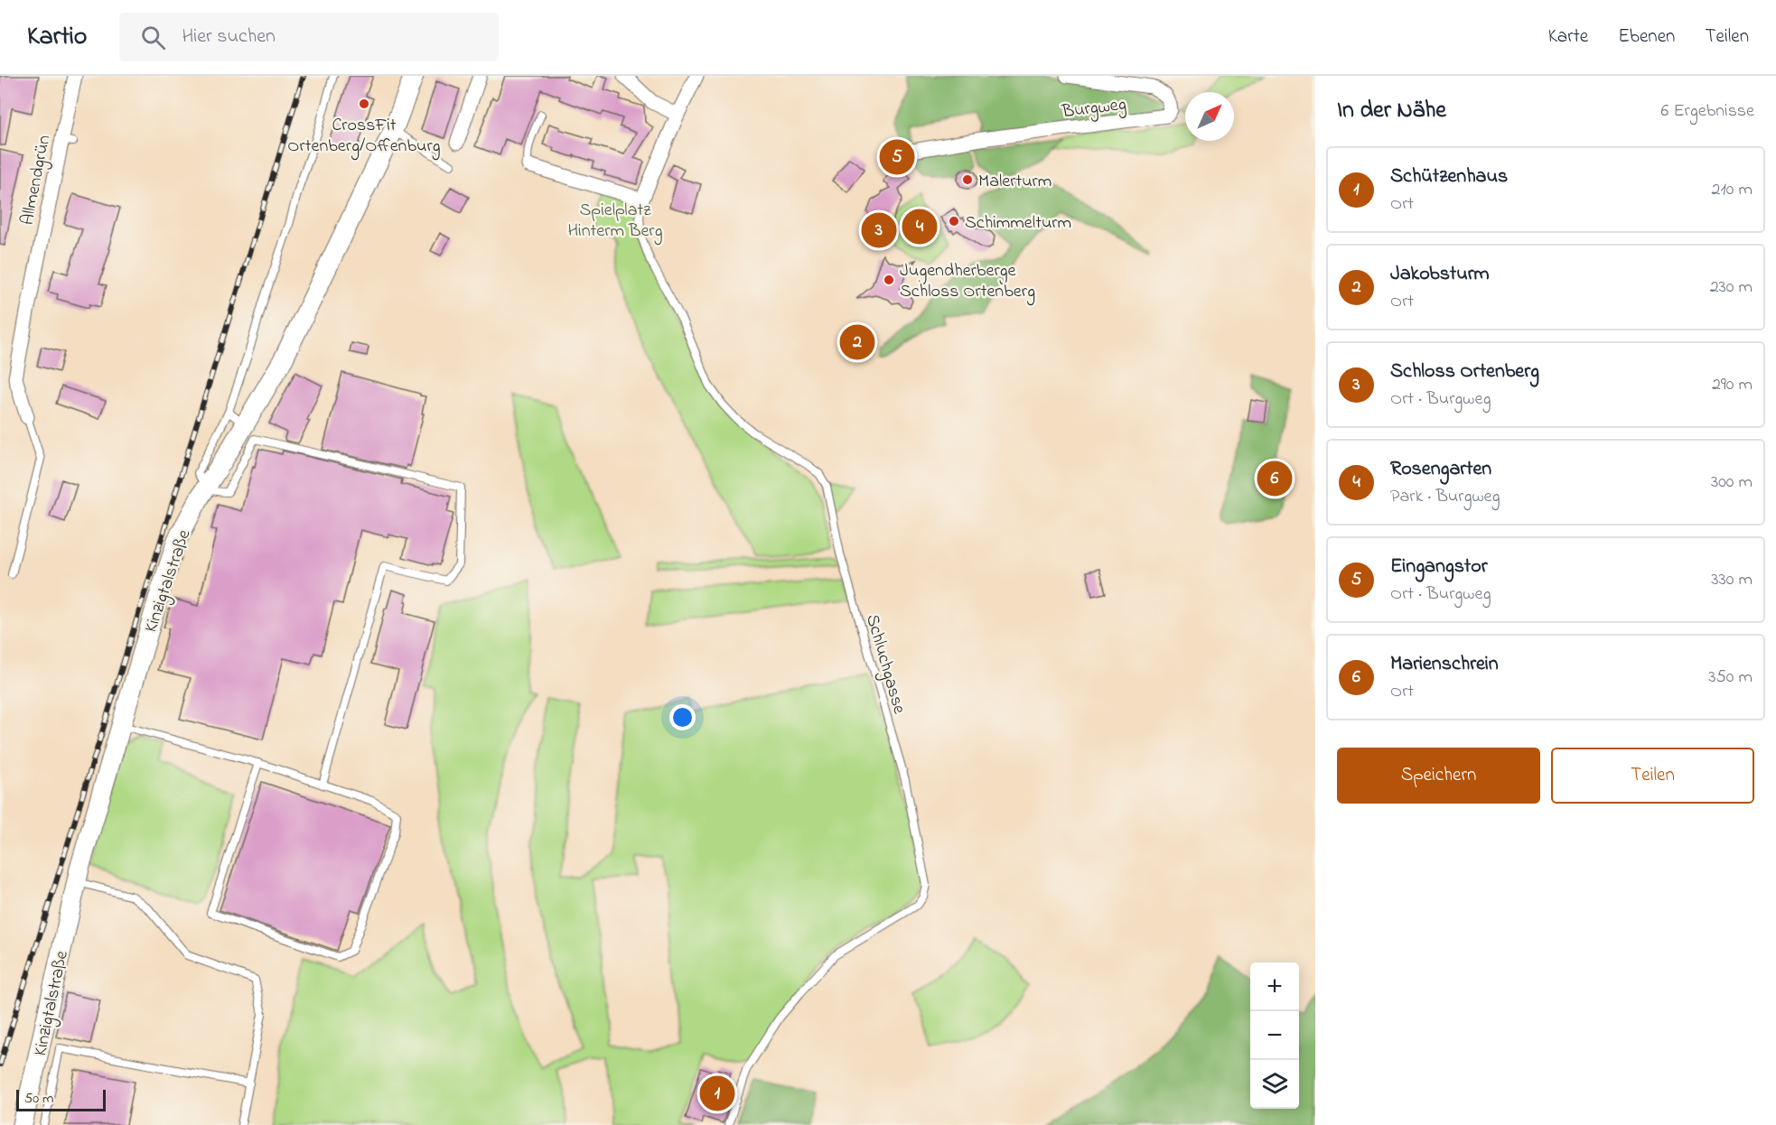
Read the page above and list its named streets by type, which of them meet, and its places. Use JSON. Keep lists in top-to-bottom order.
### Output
{
  "streets": {
    "main road": ["Kinzigtalstraße"],
    "street": ["Burgweg", "Allmendgrün"],
    "lane": ["Schluchgasse"]
  },
  "parks": ["Spielplatz Hinterm Berg"],
  "places": [
    "CrossFit Ortenberg/Offenburg",
    "Malerturm",
    "Schimmelturm",
    "Jugendherberge Schloss Ortenberg"
  ],
  "scale_bar": "50 m",
  "north": "top right",
  "page": {
    "header": "Kartio",
    "search": "Hier suchen",
    "nav": ["Karte", "Ebenen", "Teilen"],
    "heading": ["In der Nähe", "6 Ergebnisse"],
    "pins": [
      "5",
      "4",
      "3",
      "2",
      "6",
      "1"
    ],
    "list": [
      {
        "mark": "1",
        "name": "Schützenhaus",
        "note": "Ort",
        "value": "210 m"
      },
      {
        "mark": "2",
        "name": "Jakobsturm",
        "note": "Ort",
        "value": "230 m"
      },
      {
        "mark": "3",
        "name": "Schloss Ortenberg",
        "note": "Ort · Burgweg",
        "value": "290 m"
      },
      {
        "mark": "4",
        "name": "Rosengarten",
        "note": "Park · Burgweg",
        "value": "300 m"
      },
      {
        "mark": "5",
        "name": "Eingangstor",
        "note": "Ort · Burgweg",
        "value": "330 m"
      },
      {
        "mark": "6",
        "name": "Marienschrein",
        "note": "Ort",
        "value": "350 m"
      }
    ],
    "buttons": ["Speichern", "Teilen"],
    "map_buttons": ["+", "−"],
    "scale": "50 m"
  }
}
